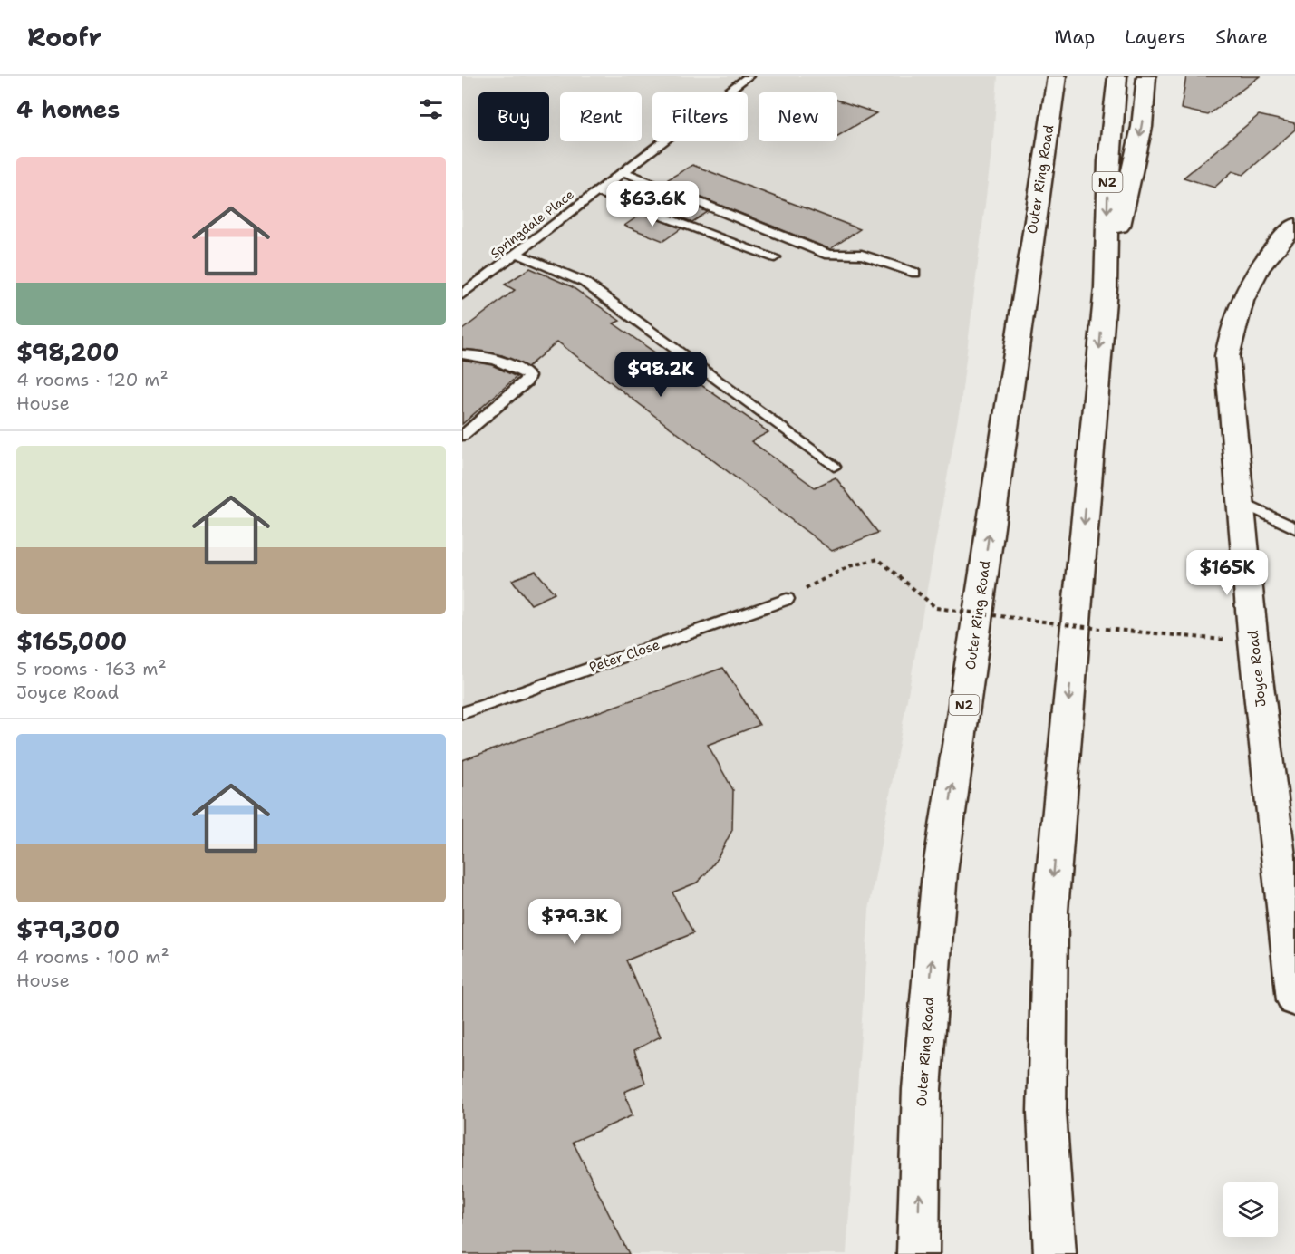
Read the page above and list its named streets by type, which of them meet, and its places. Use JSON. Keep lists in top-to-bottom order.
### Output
{
  "streets": {
    "main road": ["Outer Ring Road", "N2", "Joyce Road"],
    "lane": ["Springdale Place", "Peter Close"]
  },
  "page": {
    "header": "Roofr",
    "nav": ["Map", "Layers", "Share"],
    "heading": "4 homes",
    "chip": [
      "Buy",
      "Rent",
      "Filters",
      "New"
    ],
    "list": [
      {
        "name": "$98,200",
        "note": "4 rooms · 120 m² · House"
      },
      {
        "name": "$165,000",
        "note": "5 rooms · 163 m² · Joyce Road"
      },
      {
        "name": "$79,300",
        "note": "4 rooms · 100 m² · House"
      }
    ],
    "price": [
      "$63.6K",
      "$98.2K",
      "$165K",
      "$79.3K"
    ]
  }
}
